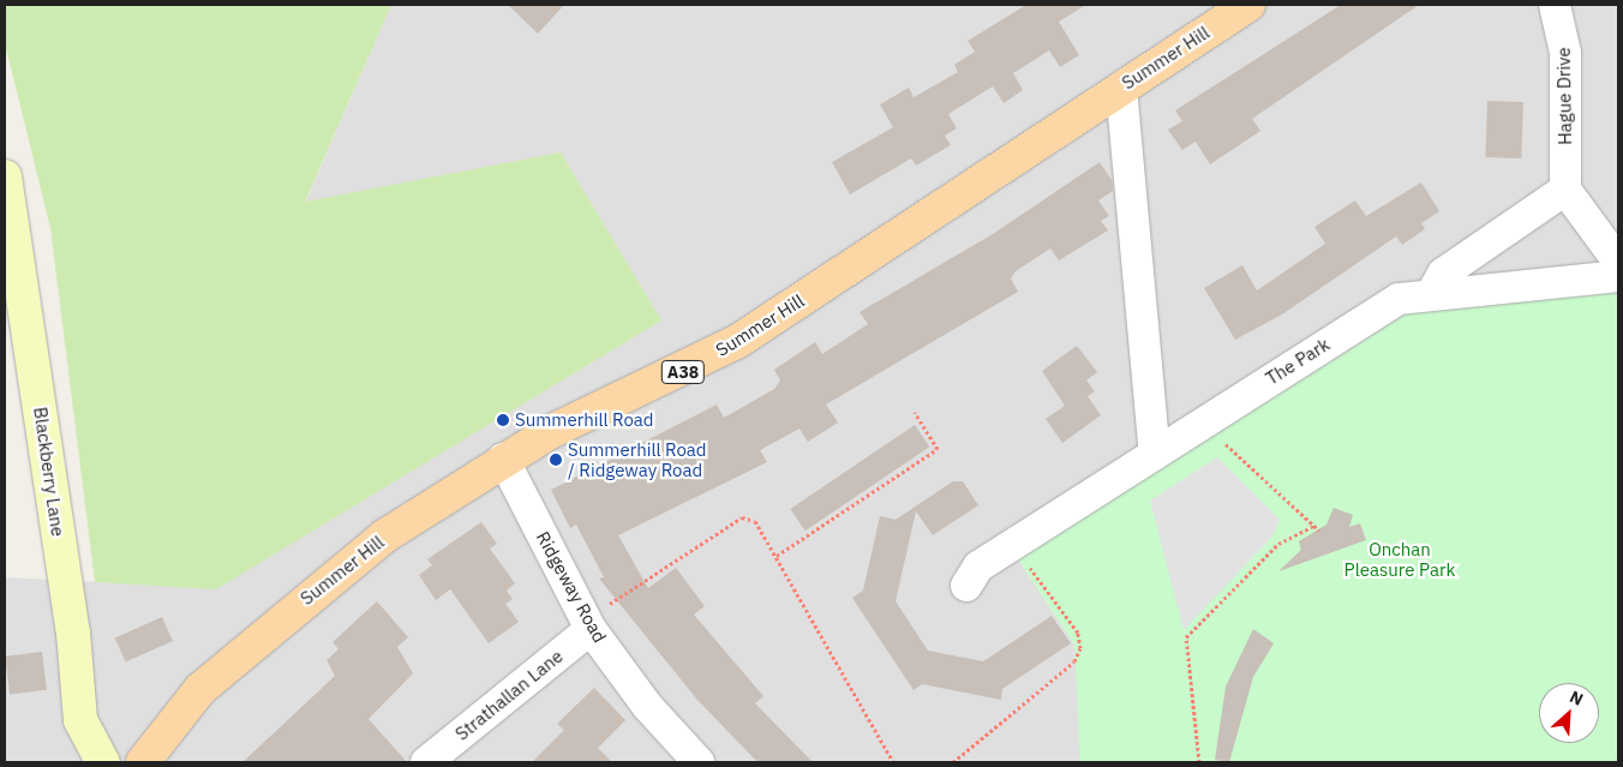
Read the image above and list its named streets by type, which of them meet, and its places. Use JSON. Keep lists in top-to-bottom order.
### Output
{
  "streets": {
    "main road": ["Summer Hill", "A38", "Blackberry Lane"],
    "street": [
      "Hague Drive",
      "The Park",
      "Ridgeway Road",
      "Strathallan Lane"
    ]
  },
  "crossings": [
    ["Summer Hill", "Ridgeway Road"],
    ["Ridgeway Road", "Strathallan Lane"]
  ],
  "parks": ["Onchan Pleasure Park"],
  "places": ["Summerhill Road", "Summerhill Road / Ridgeway Road"],
  "north": "top right"
}
